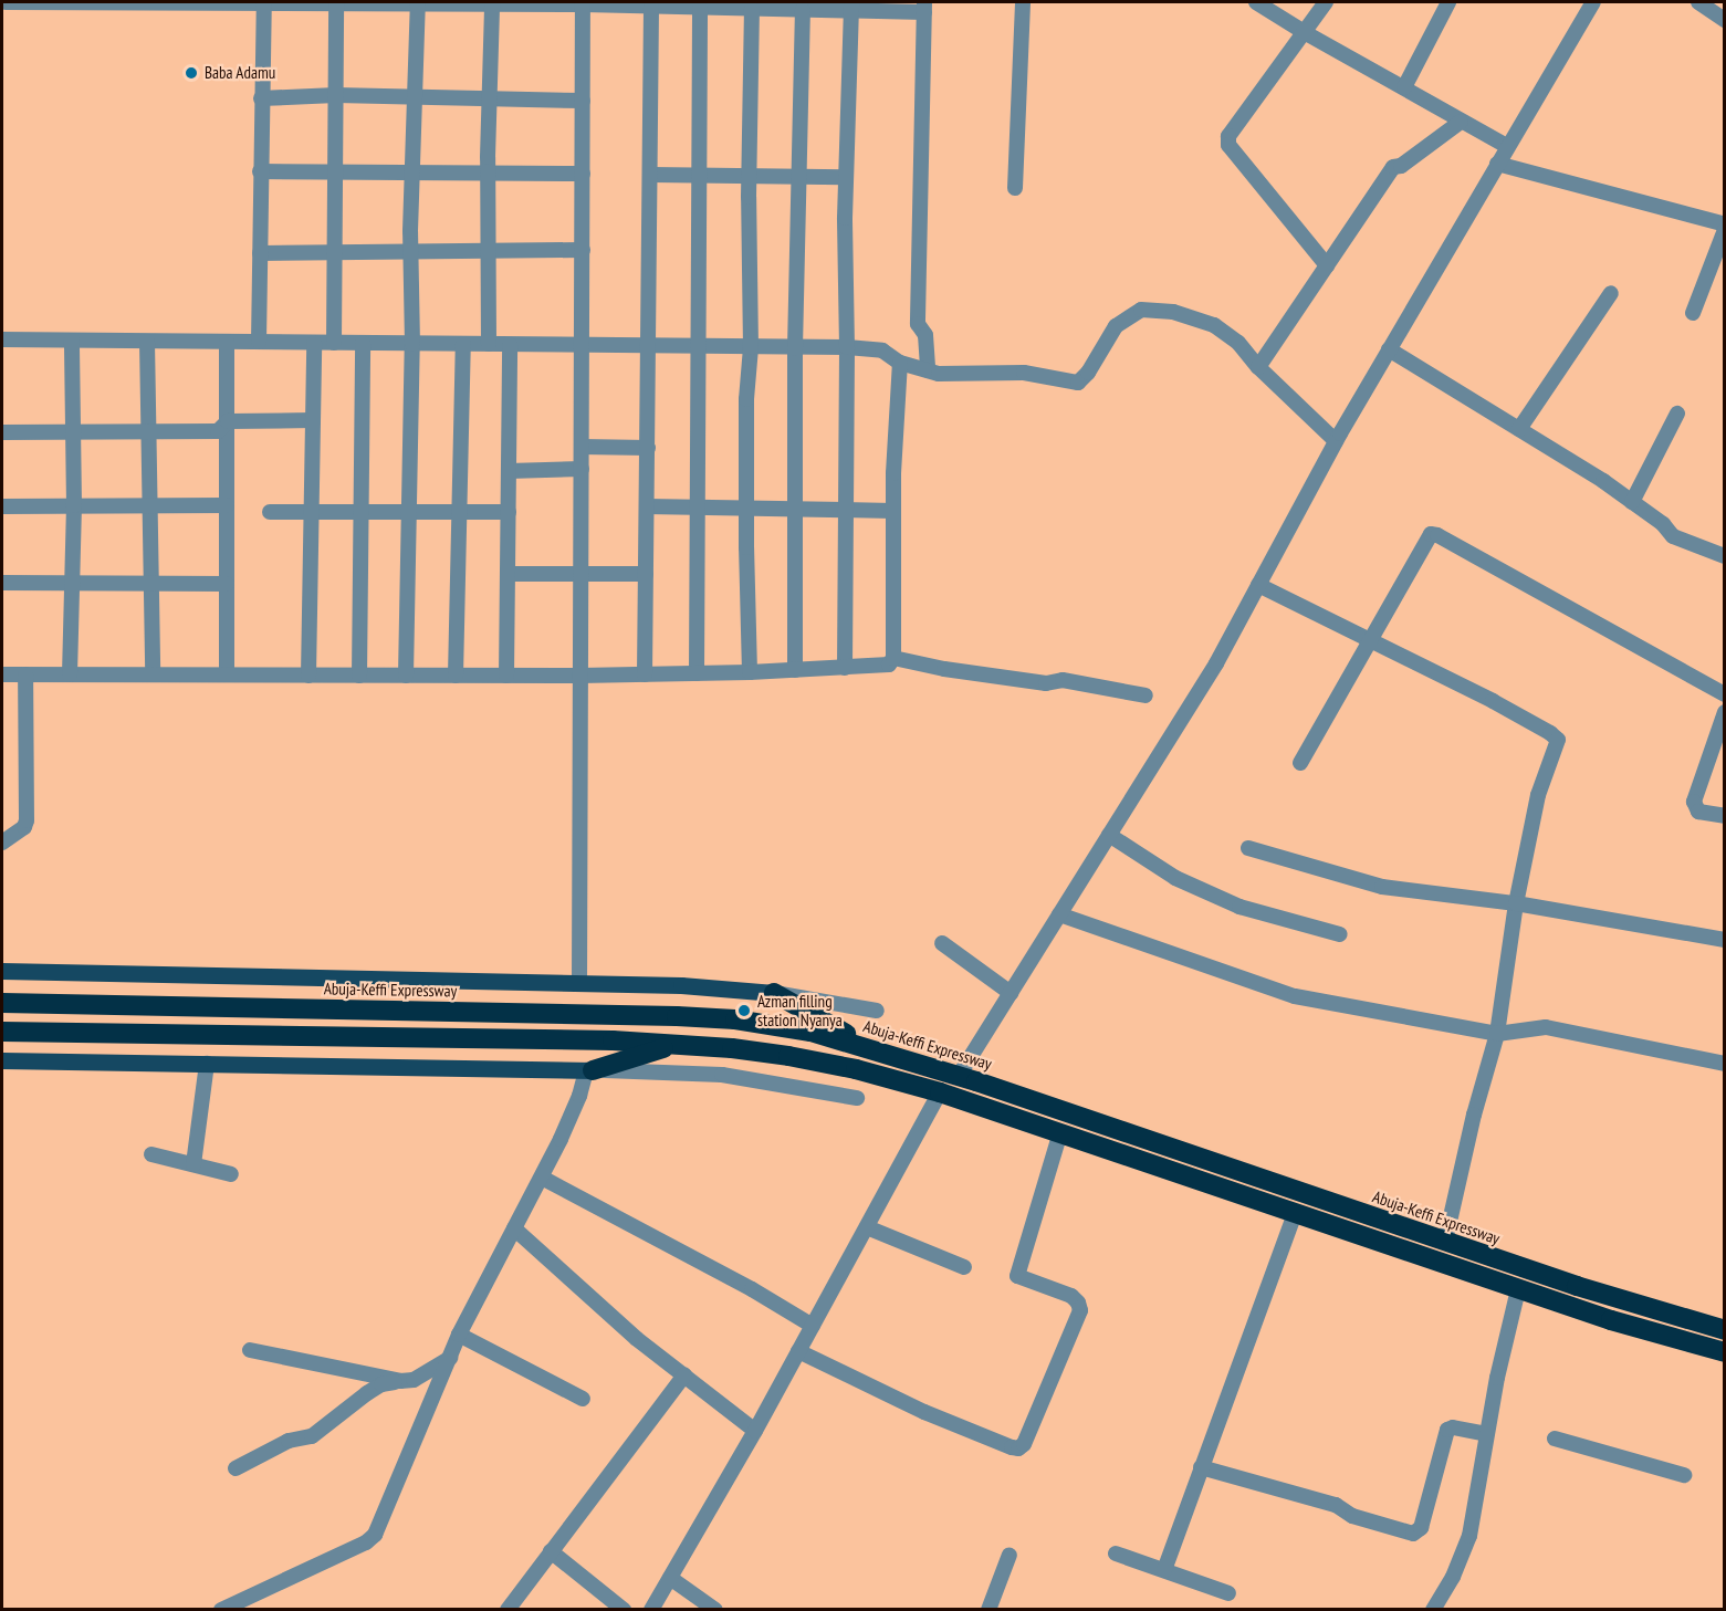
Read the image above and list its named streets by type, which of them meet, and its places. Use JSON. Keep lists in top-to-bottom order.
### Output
{
  "streets": {
    "highway": ["Abuja-Keffi Expressway"]
  },
  "places": ["Baba Adamu", "Azman filling station Nyanya"]
}
